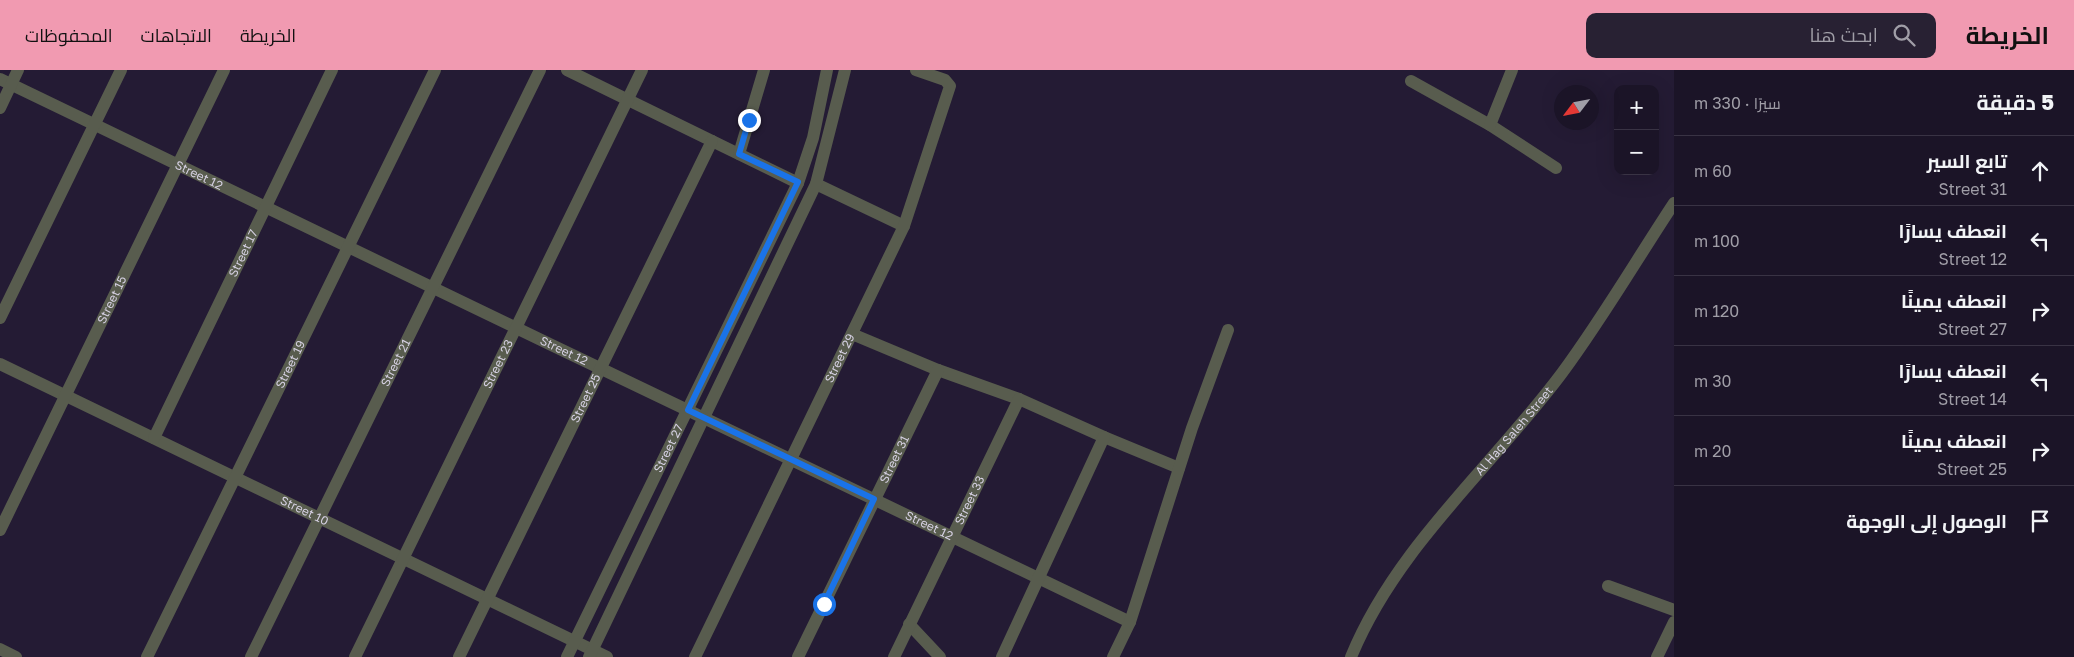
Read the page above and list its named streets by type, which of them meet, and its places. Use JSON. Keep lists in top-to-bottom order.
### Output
{
  "streets": {
    "street": [
      "Street 12",
      "Street 17",
      "Street 15",
      "Street 29",
      "Street 19",
      "Street 21",
      "Street 23",
      "Street 25",
      "Al Hag Saleh Street",
      "Street 27",
      "Street 31",
      "Street 33",
      "Street 10"
    ]
  },
  "crossings": [
    ["Street 12", "Street 17"],
    ["Street 12", "Street 15"],
    ["Street 12", "Street 29"],
    ["Street 12", "Street 19"],
    ["Street 12", "Street 21"],
    ["Street 12", "Street 23"],
    ["Street 12", "Street 25"],
    ["Street 12", "Street 27"],
    ["Street 12", "Street 31"],
    ["Street 12", "Street 33"],
    ["Street 17", "Street 10"],
    ["Street 15", "Street 10"],
    ["Street 19", "Street 10"],
    ["Street 21", "Street 10"],
    ["Street 23", "Street 10"],
    ["Street 25", "Street 10"],
    ["Street 27", "Street 10"]
  ],
  "north": "bottom left",
  "page": {
    "header": "الخريطة",
    "search": "ابحث هنا",
    "nav": ["الخريطة", "الاتجاهات", "المحفوظات"],
    "heading": ["5 دقيقة", "سيرًا · 330 m"],
    "map_buttons": ["+", "−"],
    "list": [
      ["تابع السير", "Street 31", "60 m"],
      ["انعطف يسارًا", "Street 12", "100 m"],
      ["انعطف يمينًا", "Street 27", "120 m"],
      ["انعطف يسارًا", "Street 14", "30 m"],
      ["انعطف يمينًا", "Street 25", "20 m"],
      "الوصول إلى الوجهة"
    ]
  }
}
